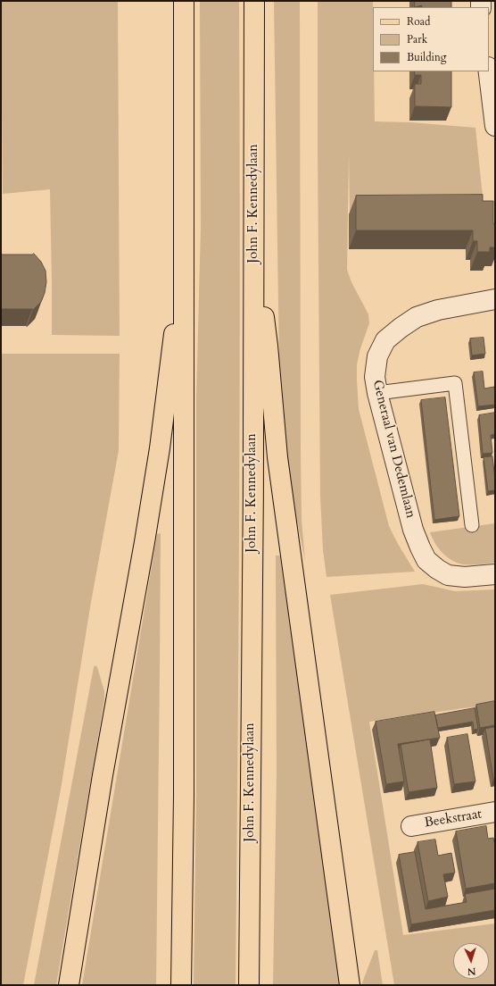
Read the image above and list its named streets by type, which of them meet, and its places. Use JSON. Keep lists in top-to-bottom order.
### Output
{
  "streets": {
    "main road": ["John F. Kennedylaan"],
    "street": ["Generaal van Dedemlaan", "Beekstraat"]
  },
  "legend": ["Road", "Park", "Building"],
  "north": "bottom"
}
